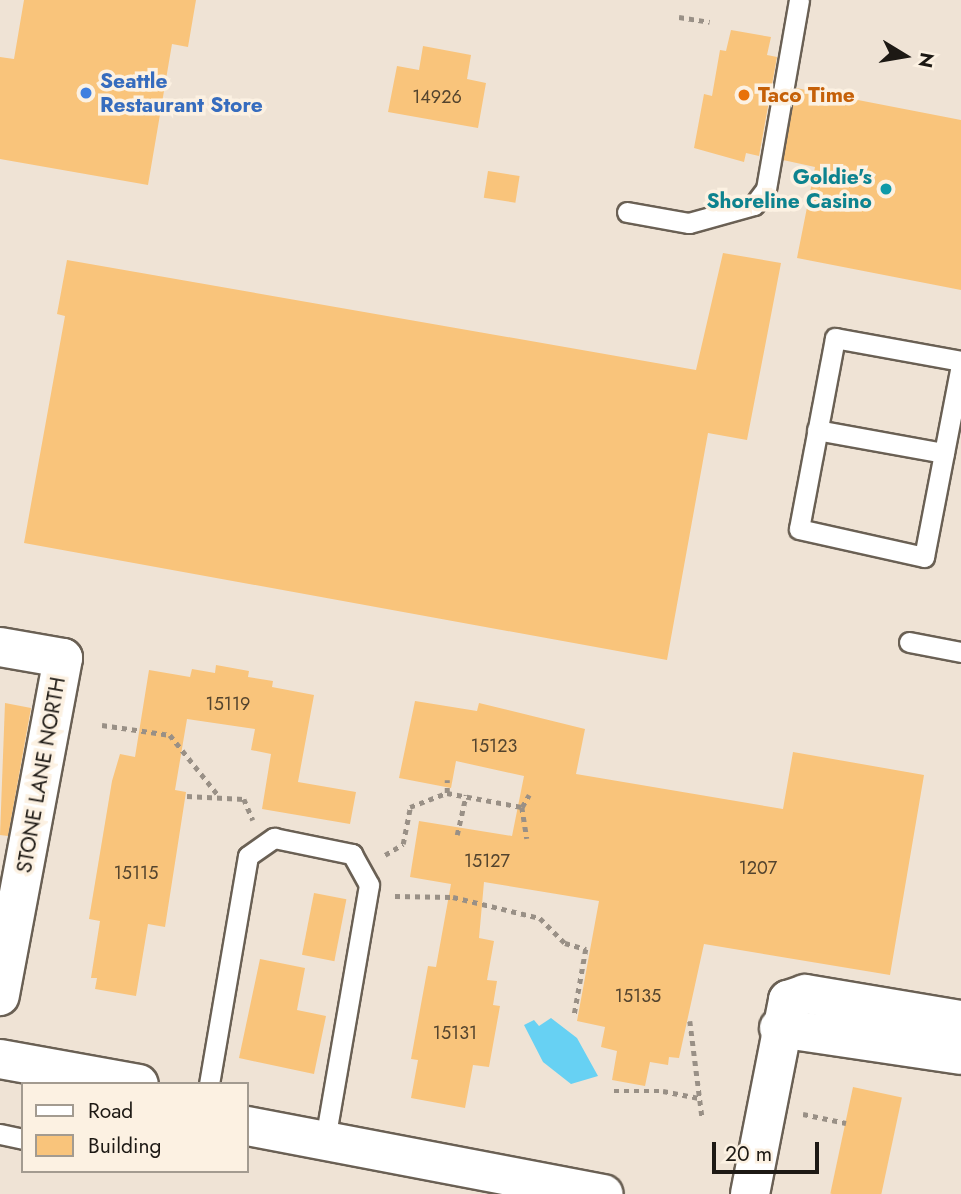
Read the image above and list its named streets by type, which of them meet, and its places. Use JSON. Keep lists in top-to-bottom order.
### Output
{
  "streets": {
    "street": ["STONE LANE NORTH"]
  },
  "places": ["Seattle Restaurant Store", "Taco Time", "Goldie's Shoreline Casino"],
  "house_numbers": [
    "14926",
    "15119",
    "15123",
    "15127",
    "1207",
    "15115",
    "15135",
    "15131"
  ],
  "legend": ["Road", "Building"],
  "scale_bar": "20 m",
  "north": "right"
}
